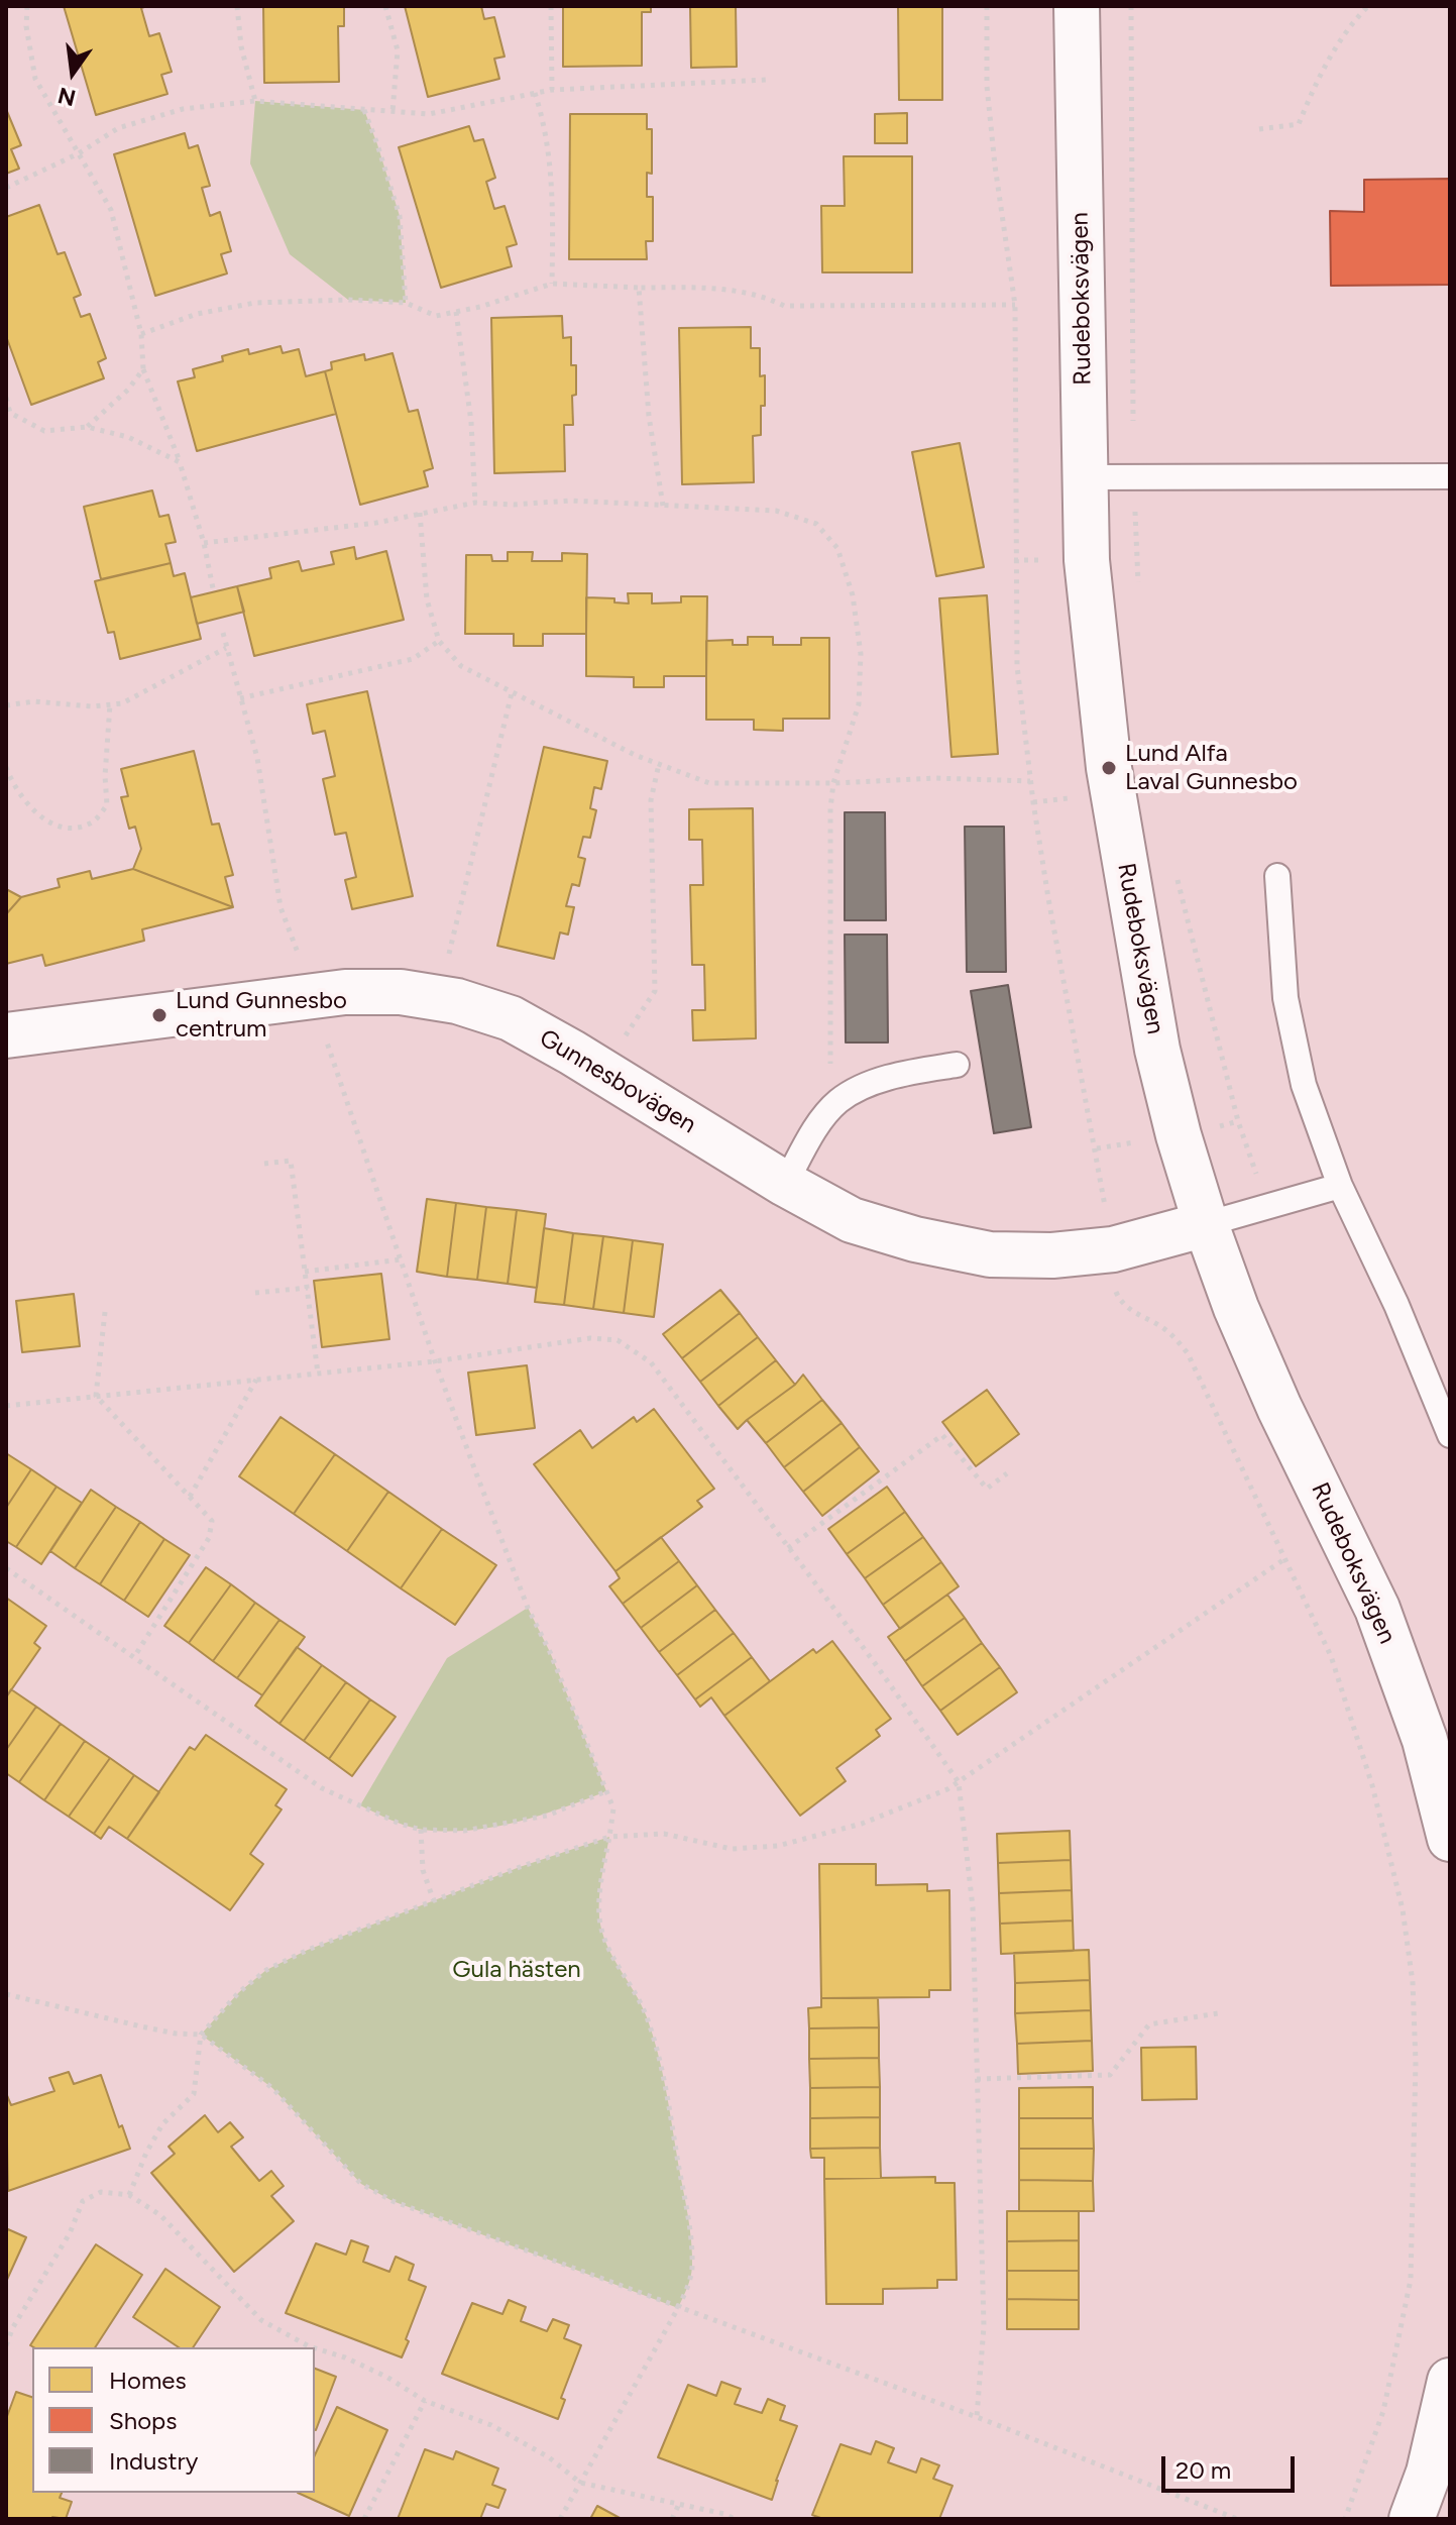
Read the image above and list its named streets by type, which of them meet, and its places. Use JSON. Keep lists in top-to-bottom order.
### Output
{
  "streets": {
    "street": ["Rudeboksvägen", "Gunnesbovägen"]
  },
  "crossings": [
    ["Rudeboksvägen", "Gunnesbovägen"]
  ],
  "parks": ["Gula hästen"],
  "places": ["Lund Alfa Laval Gunnesbo", "Lund Gunnesbo centrum"],
  "legend": ["Homes", "Shops", "Industry"],
  "scale_bar": "20 m",
  "north": "bottom"
}
